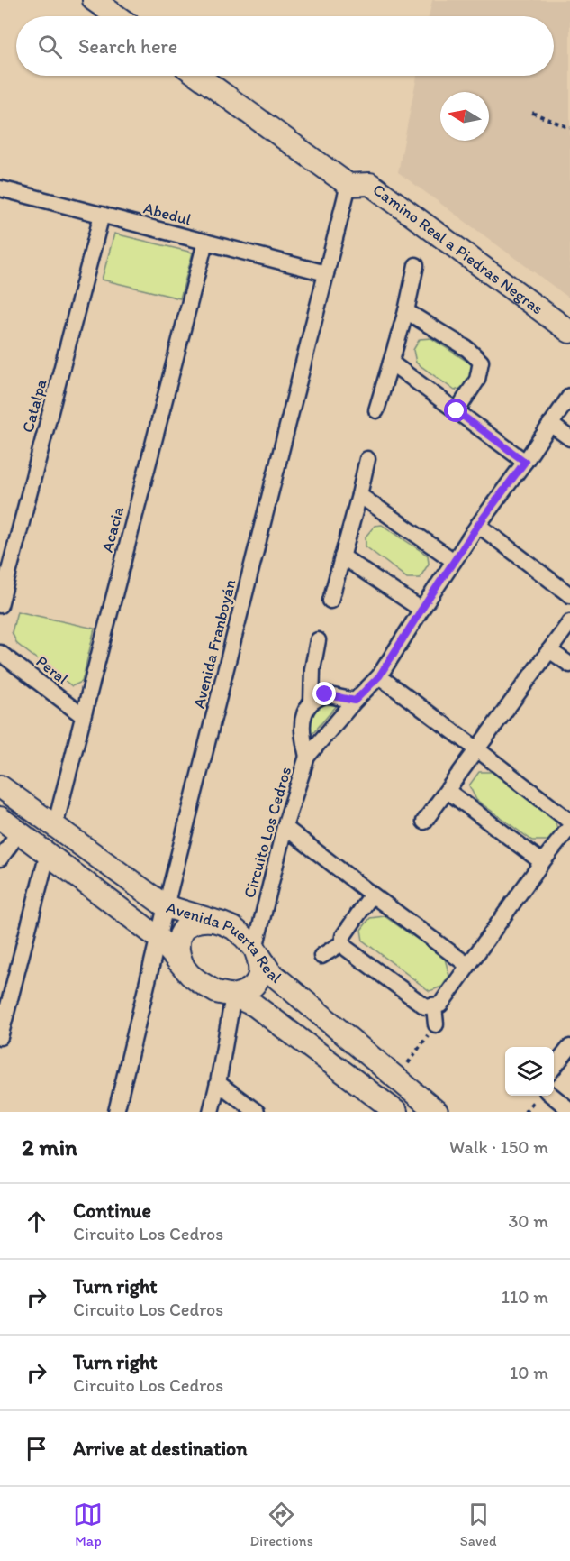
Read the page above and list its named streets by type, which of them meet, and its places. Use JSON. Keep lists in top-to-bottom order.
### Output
{
  "streets": {
    "street": [
      "Abedul",
      "Camino Real a Piedras Negras",
      "Catalpa",
      "Acacia",
      "Avenida Franboyán",
      "Peral",
      "Circuito Los Cedros",
      "Avenida Puerta Real"
    ]
  },
  "crossings": [
    ["Abedul", "Catalpa"],
    ["Abedul", "Acacia"],
    ["Abedul", "Avenida Franboyán"],
    ["Camino Real a Piedras Negras", "Avenida Franboyán"],
    ["Acacia", "Peral"],
    ["Acacia", "Avenida Puerta Real"],
    ["Avenida Franboyán", "Avenida Puerta Real"],
    ["Circuito Los Cedros", "Avenida Puerta Real"]
  ],
  "north": "left",
  "page": {
    "search": "Search here",
    "heading": ["2 min", "Walk · 150 m"],
    "list": [
      ["Continue", "Circuito Los Cedros", "30 m"],
      ["Turn right", "Circuito Los Cedros", "110 m"],
      ["Turn right", "Circuito Los Cedros", "10 m"],
      "Arrive at destination"
    ],
    "nav": ["Map", "Directions", "Saved"]
  }
}
